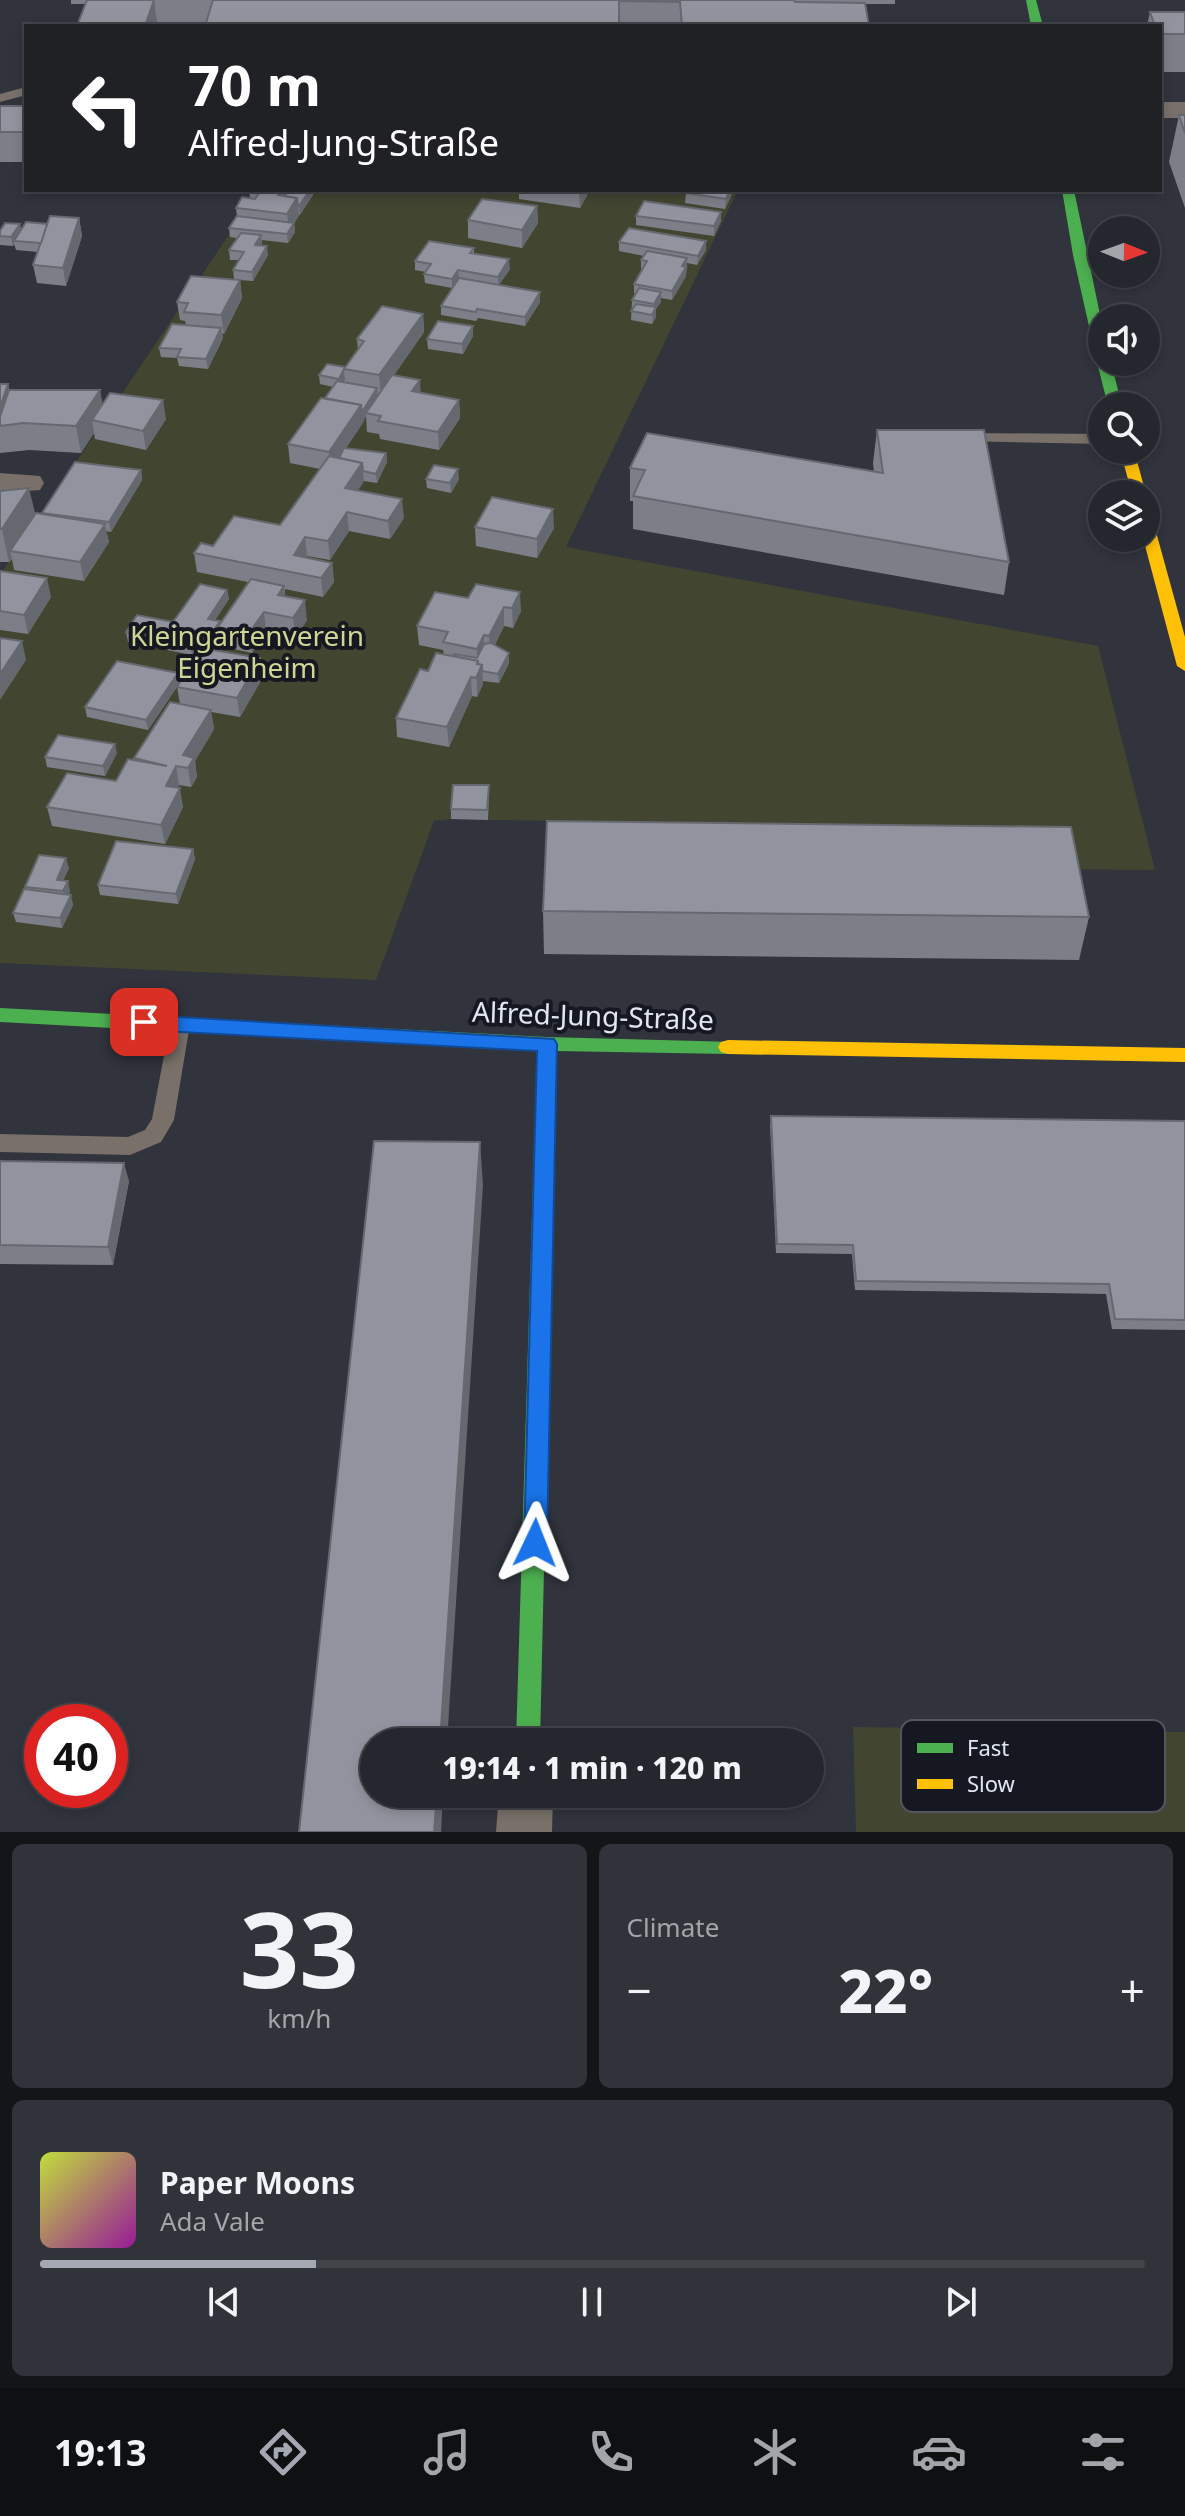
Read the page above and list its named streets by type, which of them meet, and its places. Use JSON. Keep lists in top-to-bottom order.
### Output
{
  "streets": {
    "street": ["Alfred-Jung-Straße"]
  },
  "parks": ["Kleingartenverein Eigenheim"],
  "legend": ["Fast", "Slow"],
  "north": "right",
  "page": {
    "turn": ["70 m", "Alfred-Jung-Straße"],
    "limit": "40",
    "trip": "19:14 · 1 min · 120 m",
    "tile": [
      ["33", "km/h"],
      "Climate"
    ],
    "heat": ["−", "22°", "+"],
    "song": ["Paper Moons", "Ada Vale"],
    "tabs": "19:13"
  }
}
